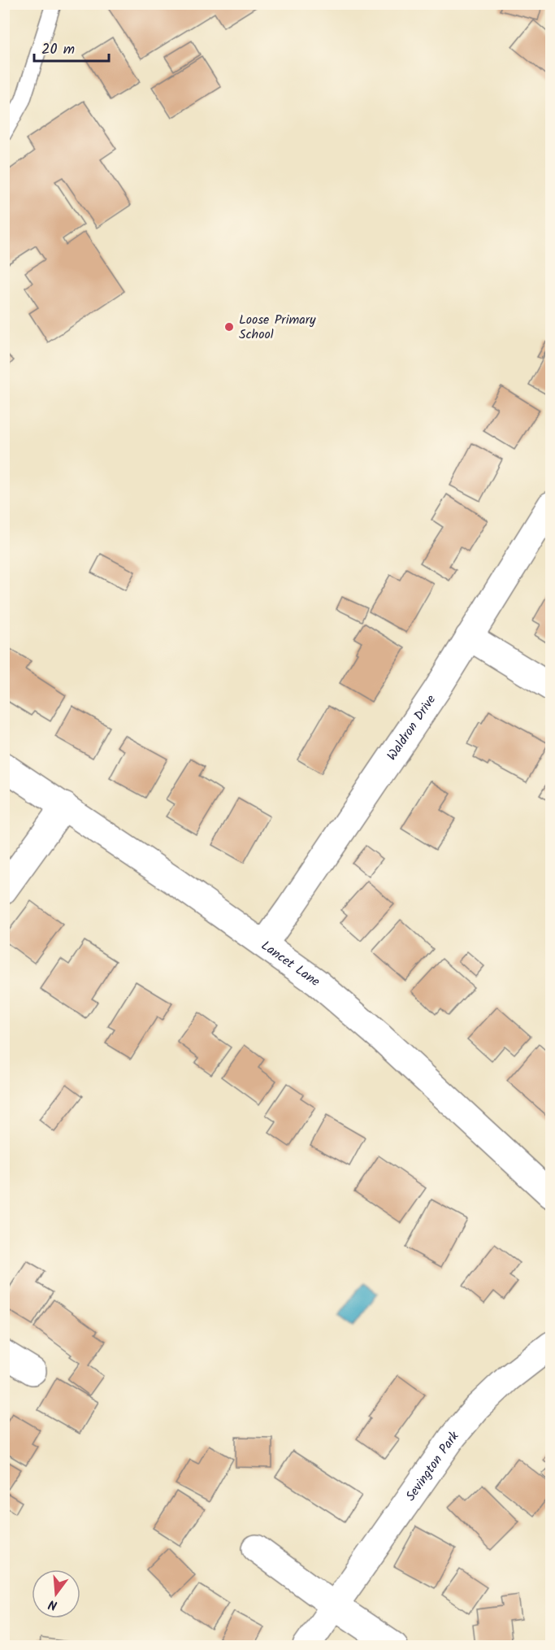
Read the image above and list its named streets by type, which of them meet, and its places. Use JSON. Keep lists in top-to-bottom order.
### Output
{
  "streets": {
    "street": ["Waldron Drive", "Lancet Lane", "Sevington Park"]
  },
  "crossings": [
    ["Waldron Drive", "Lancet Lane"]
  ],
  "places": ["Loose Primary School"],
  "scale_bar": "20 m",
  "north": "bottom"
}
